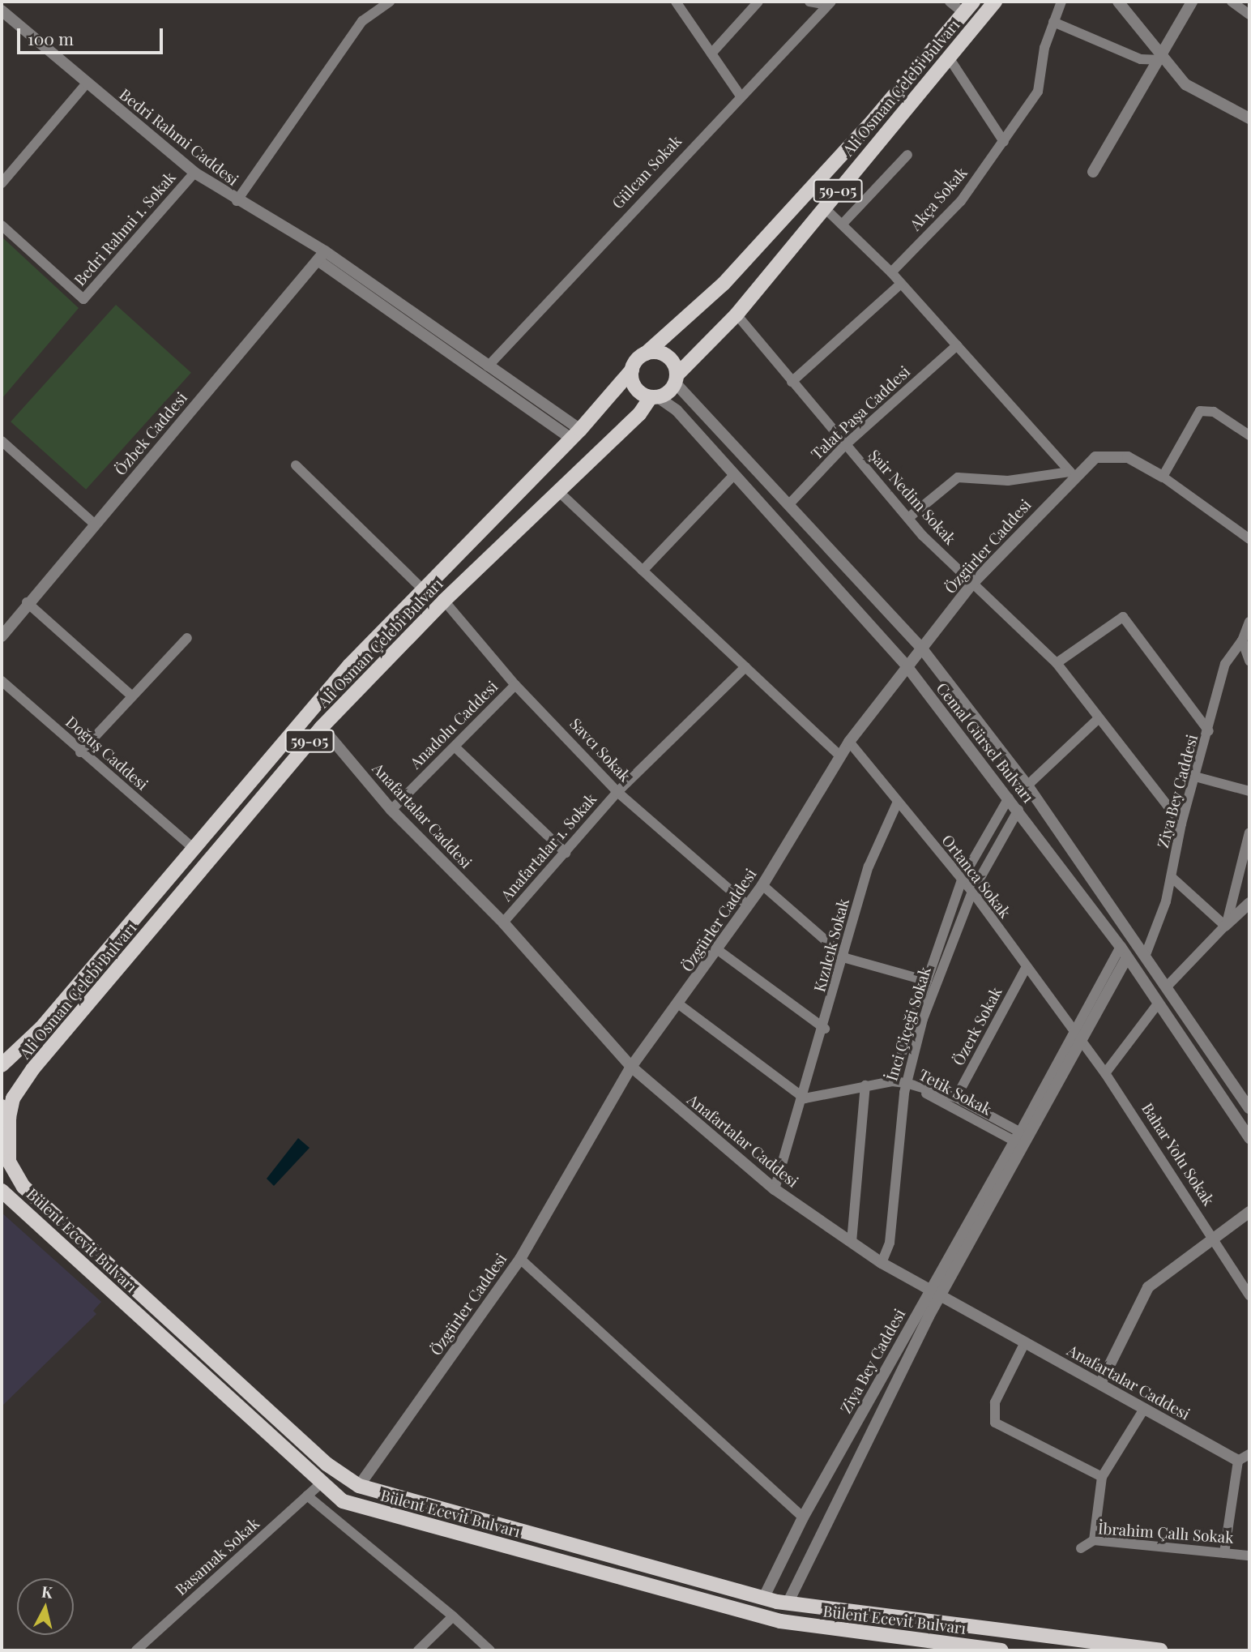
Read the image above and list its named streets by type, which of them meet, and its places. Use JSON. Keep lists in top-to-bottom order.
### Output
{
  "streets": {
    "main road": ["Ali Osman Çelebi Bulvarı", "59-05", "Bülent Ecevit Bulvarı"],
    "street": [
      "Bedri Rahmi Caddesi",
      "Gülcan Sokak",
      "Akça Sokak",
      "Bedri Rahmi 1. Sokak",
      "Talat Paşa Caddesi",
      "Özbek Caddesi",
      "Şair Nedim Sokak",
      "Özgürler Caddesi",
      "Anadolu Caddesi",
      "Cemal Gürsel Bulvarı",
      "Savcı Sokak",
      "Doğuş Caddesi",
      "Ziya Bey Caddesi",
      "Anafartalar Caddesi",
      "Anafartalar 1. Sokak",
      "Ortanca Sokak",
      "Kızılcık Sokak",
      "İnci Çiçeği Sokak",
      "Özerk Sokak",
      "Tetik Sokak",
      "Bahar Yolu Sokak",
      "İbrahim Çallı Sokak",
      "Basamak Sokak"
    ]
  },
  "crossings": [
    ["Ali Osman Çelebi Bulvarı", "Bedri Rahmi Caddesi"],
    ["Ali Osman Çelebi Bulvarı", "59-05"],
    ["Ali Osman Çelebi Bulvarı", "Şair Nedim Sokak"],
    ["Ali Osman Çelebi Bulvarı", "Cemal Gürsel Bulvarı"],
    ["Ali Osman Çelebi Bulvarı", "Savcı Sokak"],
    ["Ali Osman Çelebi Bulvarı", "Doğuş Caddesi"],
    ["Ali Osman Çelebi Bulvarı", "Anafartalar Caddesi"],
    ["Bedri Rahmi Caddesi", "Gülcan Sokak"],
    ["Bedri Rahmi Caddesi", "Bedri Rahmi 1. Sokak"],
    ["Bedri Rahmi Caddesi", "Özbek Caddesi"],
    ["Talat Paşa Caddesi", "Şair Nedim Sokak"],
    ["Talat Paşa Caddesi", "Cemal Gürsel Bulvarı"],
    ["Şair Nedim Sokak", "Özgürler Caddesi"],
    ["Şair Nedim Sokak", "Ziya Bey Caddesi"],
    ["Özgürler Caddesi", "Cemal Gürsel Bulvarı"],
    ["Özgürler Caddesi", "Savcı Sokak"],
    ["Özgürler Caddesi", "Anafartalar Caddesi"],
    ["Özgürler Caddesi", "Ortanca Sokak"],
    ["Anadolu Caddesi", "Savcı Sokak"],
    ["Anadolu Caddesi", "Anafartalar Caddesi"],
    ["Cemal Gürsel Bulvarı", "Ziya Bey Caddesi"],
    ["Cemal Gürsel Bulvarı", "İnci Çiçeği Sokak"],
    ["Savcı Sokak", "Anafartalar 1. Sokak"],
    ["Ziya Bey Caddesi", "Anafartalar Caddesi"],
    ["Ziya Bey Caddesi", "Ortanca Sokak"],
    ["Ziya Bey Caddesi", "Tetik Sokak"],
    ["Ziya Bey Caddesi", "Bahar Yolu Sokak"],
    ["Anafartalar Caddesi", "Anafartalar 1. Sokak"],
    ["Anafartalar Caddesi", "Kızılcık Sokak"],
    ["Anafartalar Caddesi", "İnci Çiçeği Sokak"],
    ["Ortanca Sokak", "Kızılcık Sokak"],
    ["Ortanca Sokak", "İnci Çiçeği Sokak"],
    ["Ortanca Sokak", "Özerk Sokak"],
    ["Ortanca Sokak", "Bahar Yolu Sokak"],
    ["İnci Çiçeği Sokak", "Tetik Sokak"],
    ["Özerk Sokak", "Tetik Sokak"],
    ["Bülent Ecevit Bulvarı", "Basamak Sokak"]
  ],
  "scale_bar": "100 m",
  "north": "top"
}
